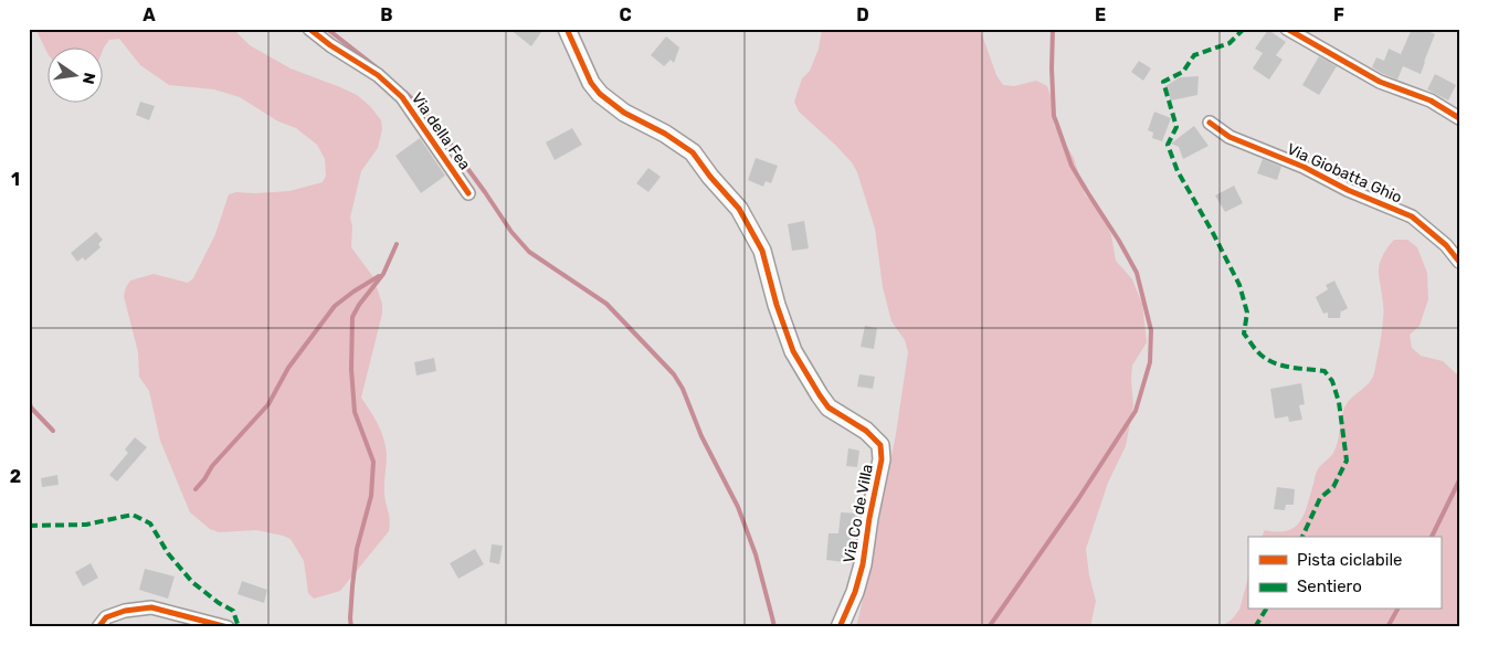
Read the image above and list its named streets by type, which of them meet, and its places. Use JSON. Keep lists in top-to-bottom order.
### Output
{
  "streets": {
    "street": ["Via della Fea", "Via Giobatta Ghio", "Via Co de Villa"]
  },
  "legend": ["Pista ciclabile", "Sentiero"],
  "north": "right",
  "grid": {
    "columns": [
      "A",
      "B",
      "C",
      "D",
      "E",
      "F"
    ],
    "rows": ["1", "2"]
  }
}
